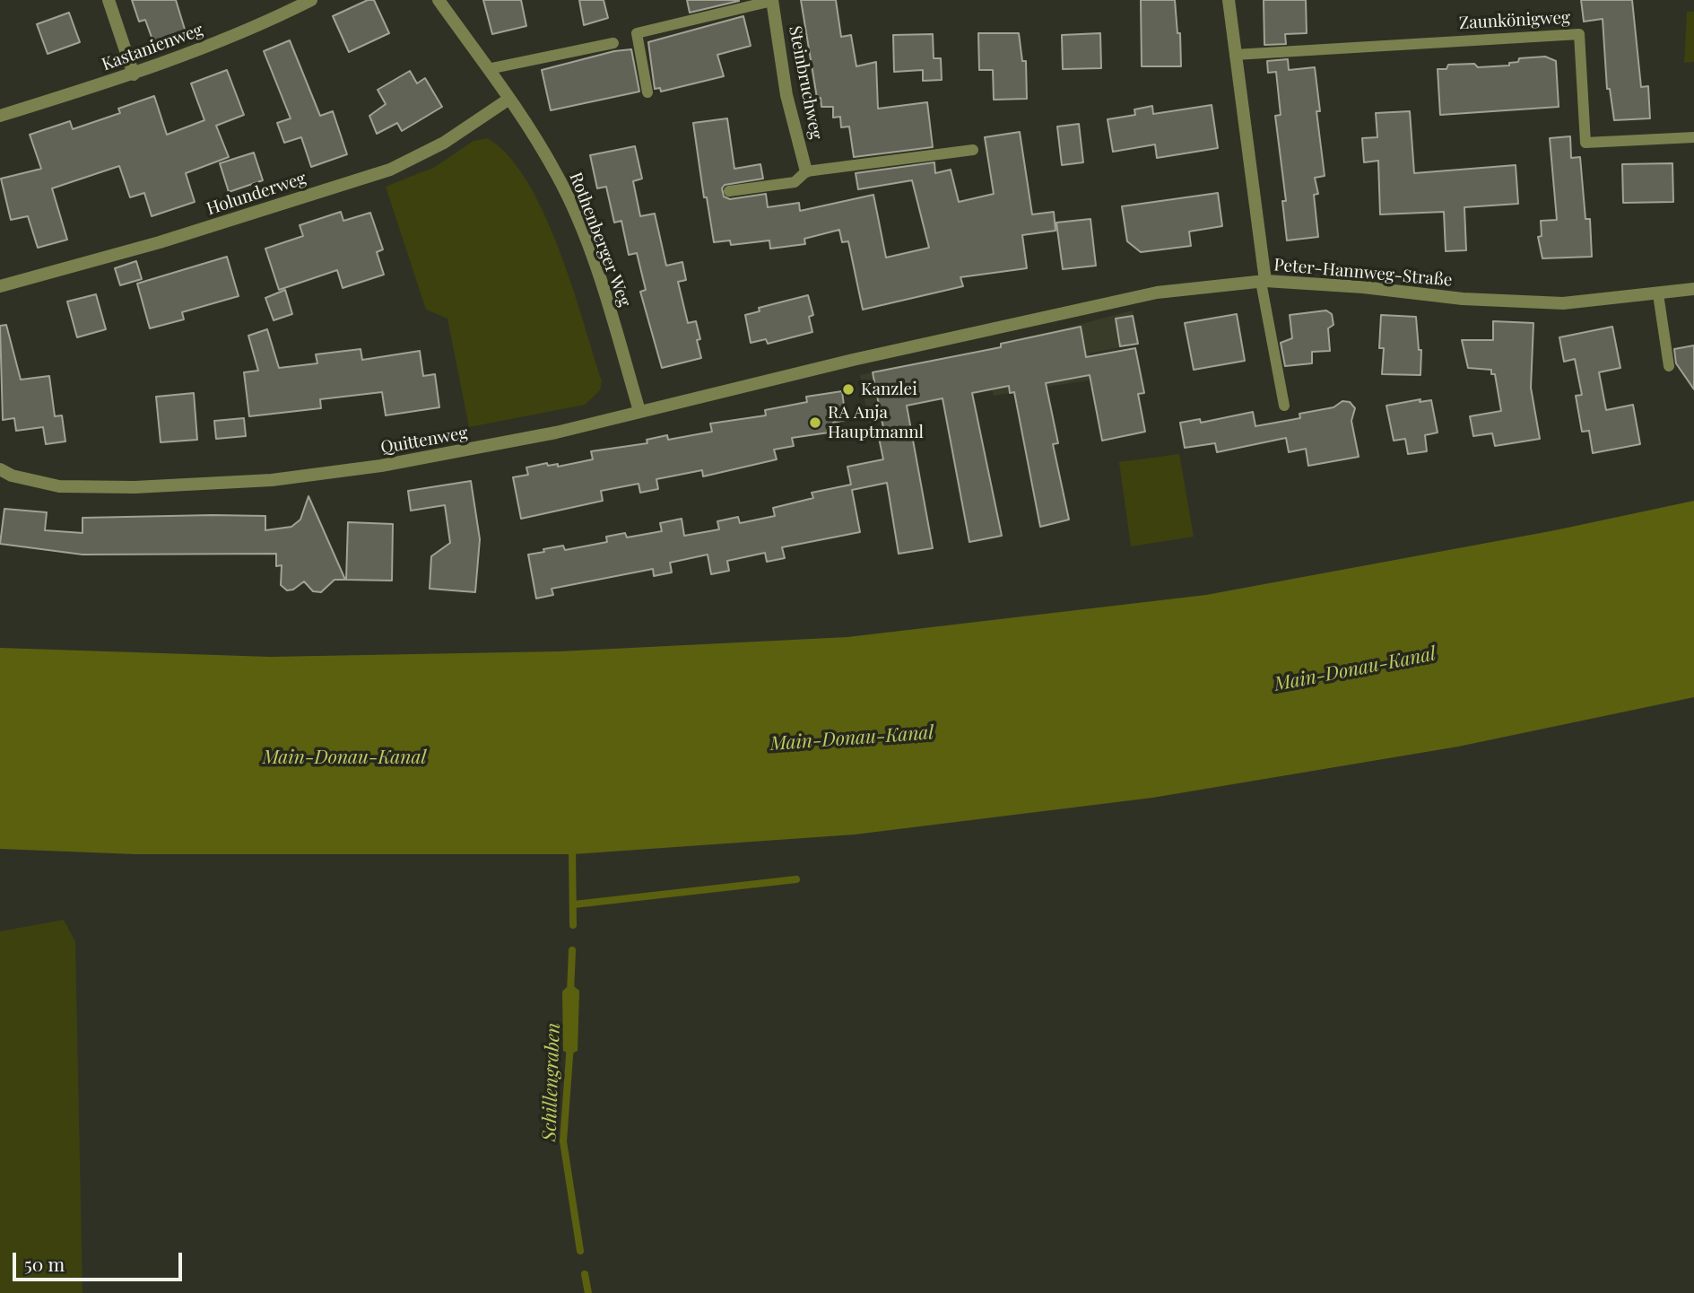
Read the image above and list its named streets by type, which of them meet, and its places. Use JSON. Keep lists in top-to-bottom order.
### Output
{
  "streets": {
    "street": [
      "Kastanienweg",
      "Steinbruchweg",
      "Holunderweg",
      "Rothenberger Weg",
      "Peter-Hannweg-Straße",
      "Quittenweg"
    ],
    "lane": ["Zaunkönigweg"]
  },
  "crossings": [
    ["Holunderweg", "Rothenberger Weg"],
    ["Rothenberger Weg", "Quittenweg"],
    ["Peter-Hannweg-Straße", "Quittenweg"]
  ],
  "water": ["Main-Donau-Kanal", "Schillengraben"],
  "places": ["Kanzlei", "RA Anja Hauptmannl"],
  "scale_bar": "50 m"
}
